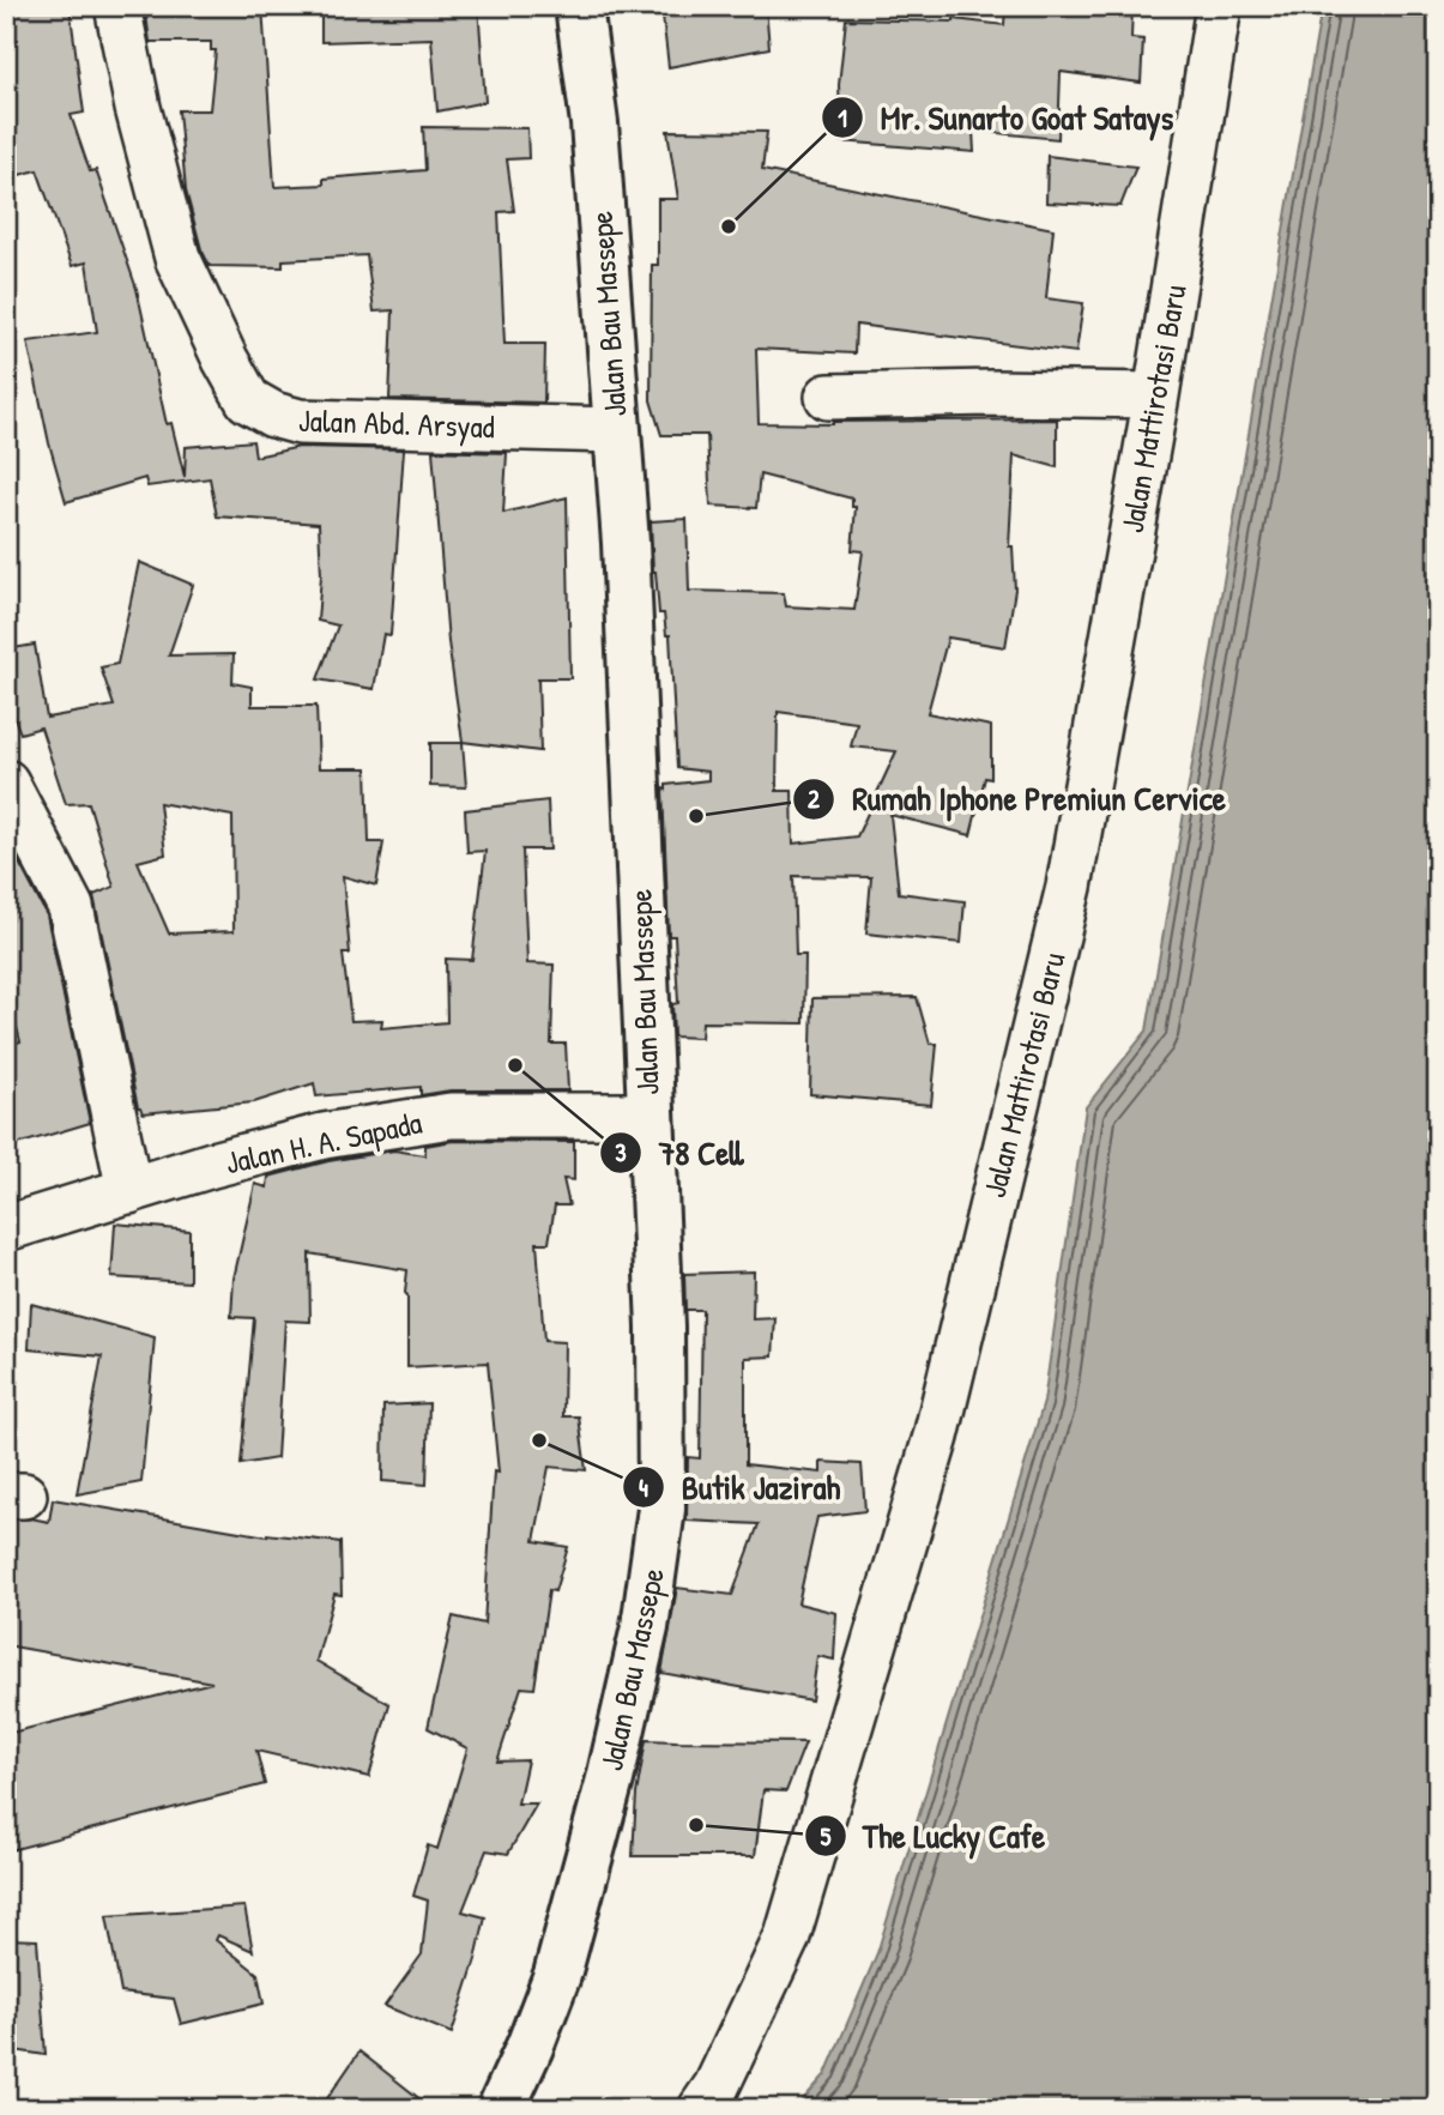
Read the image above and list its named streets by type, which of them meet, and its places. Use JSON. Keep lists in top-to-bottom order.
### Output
{
  "streets": {
    "highway": ["Jalan Bau Massepe"],
    "street": ["Jalan Mattirotasi Baru", "Jalan Abd. Arsyad", "Jalan H. A. Sapada"]
  },
  "crossings": [
    ["Jalan Bau Massepe", "Jalan Abd. Arsyad"],
    ["Jalan Bau Massepe", "Jalan H. A. Sapada"]
  ],
  "places": [
    "Mr. Sunarto Goat Satays",
    "Rumah Iphone Premiun Cervice",
    "78 Cell",
    "Butik Jazirah",
    "The Lucky Cafe"
  ]
}
